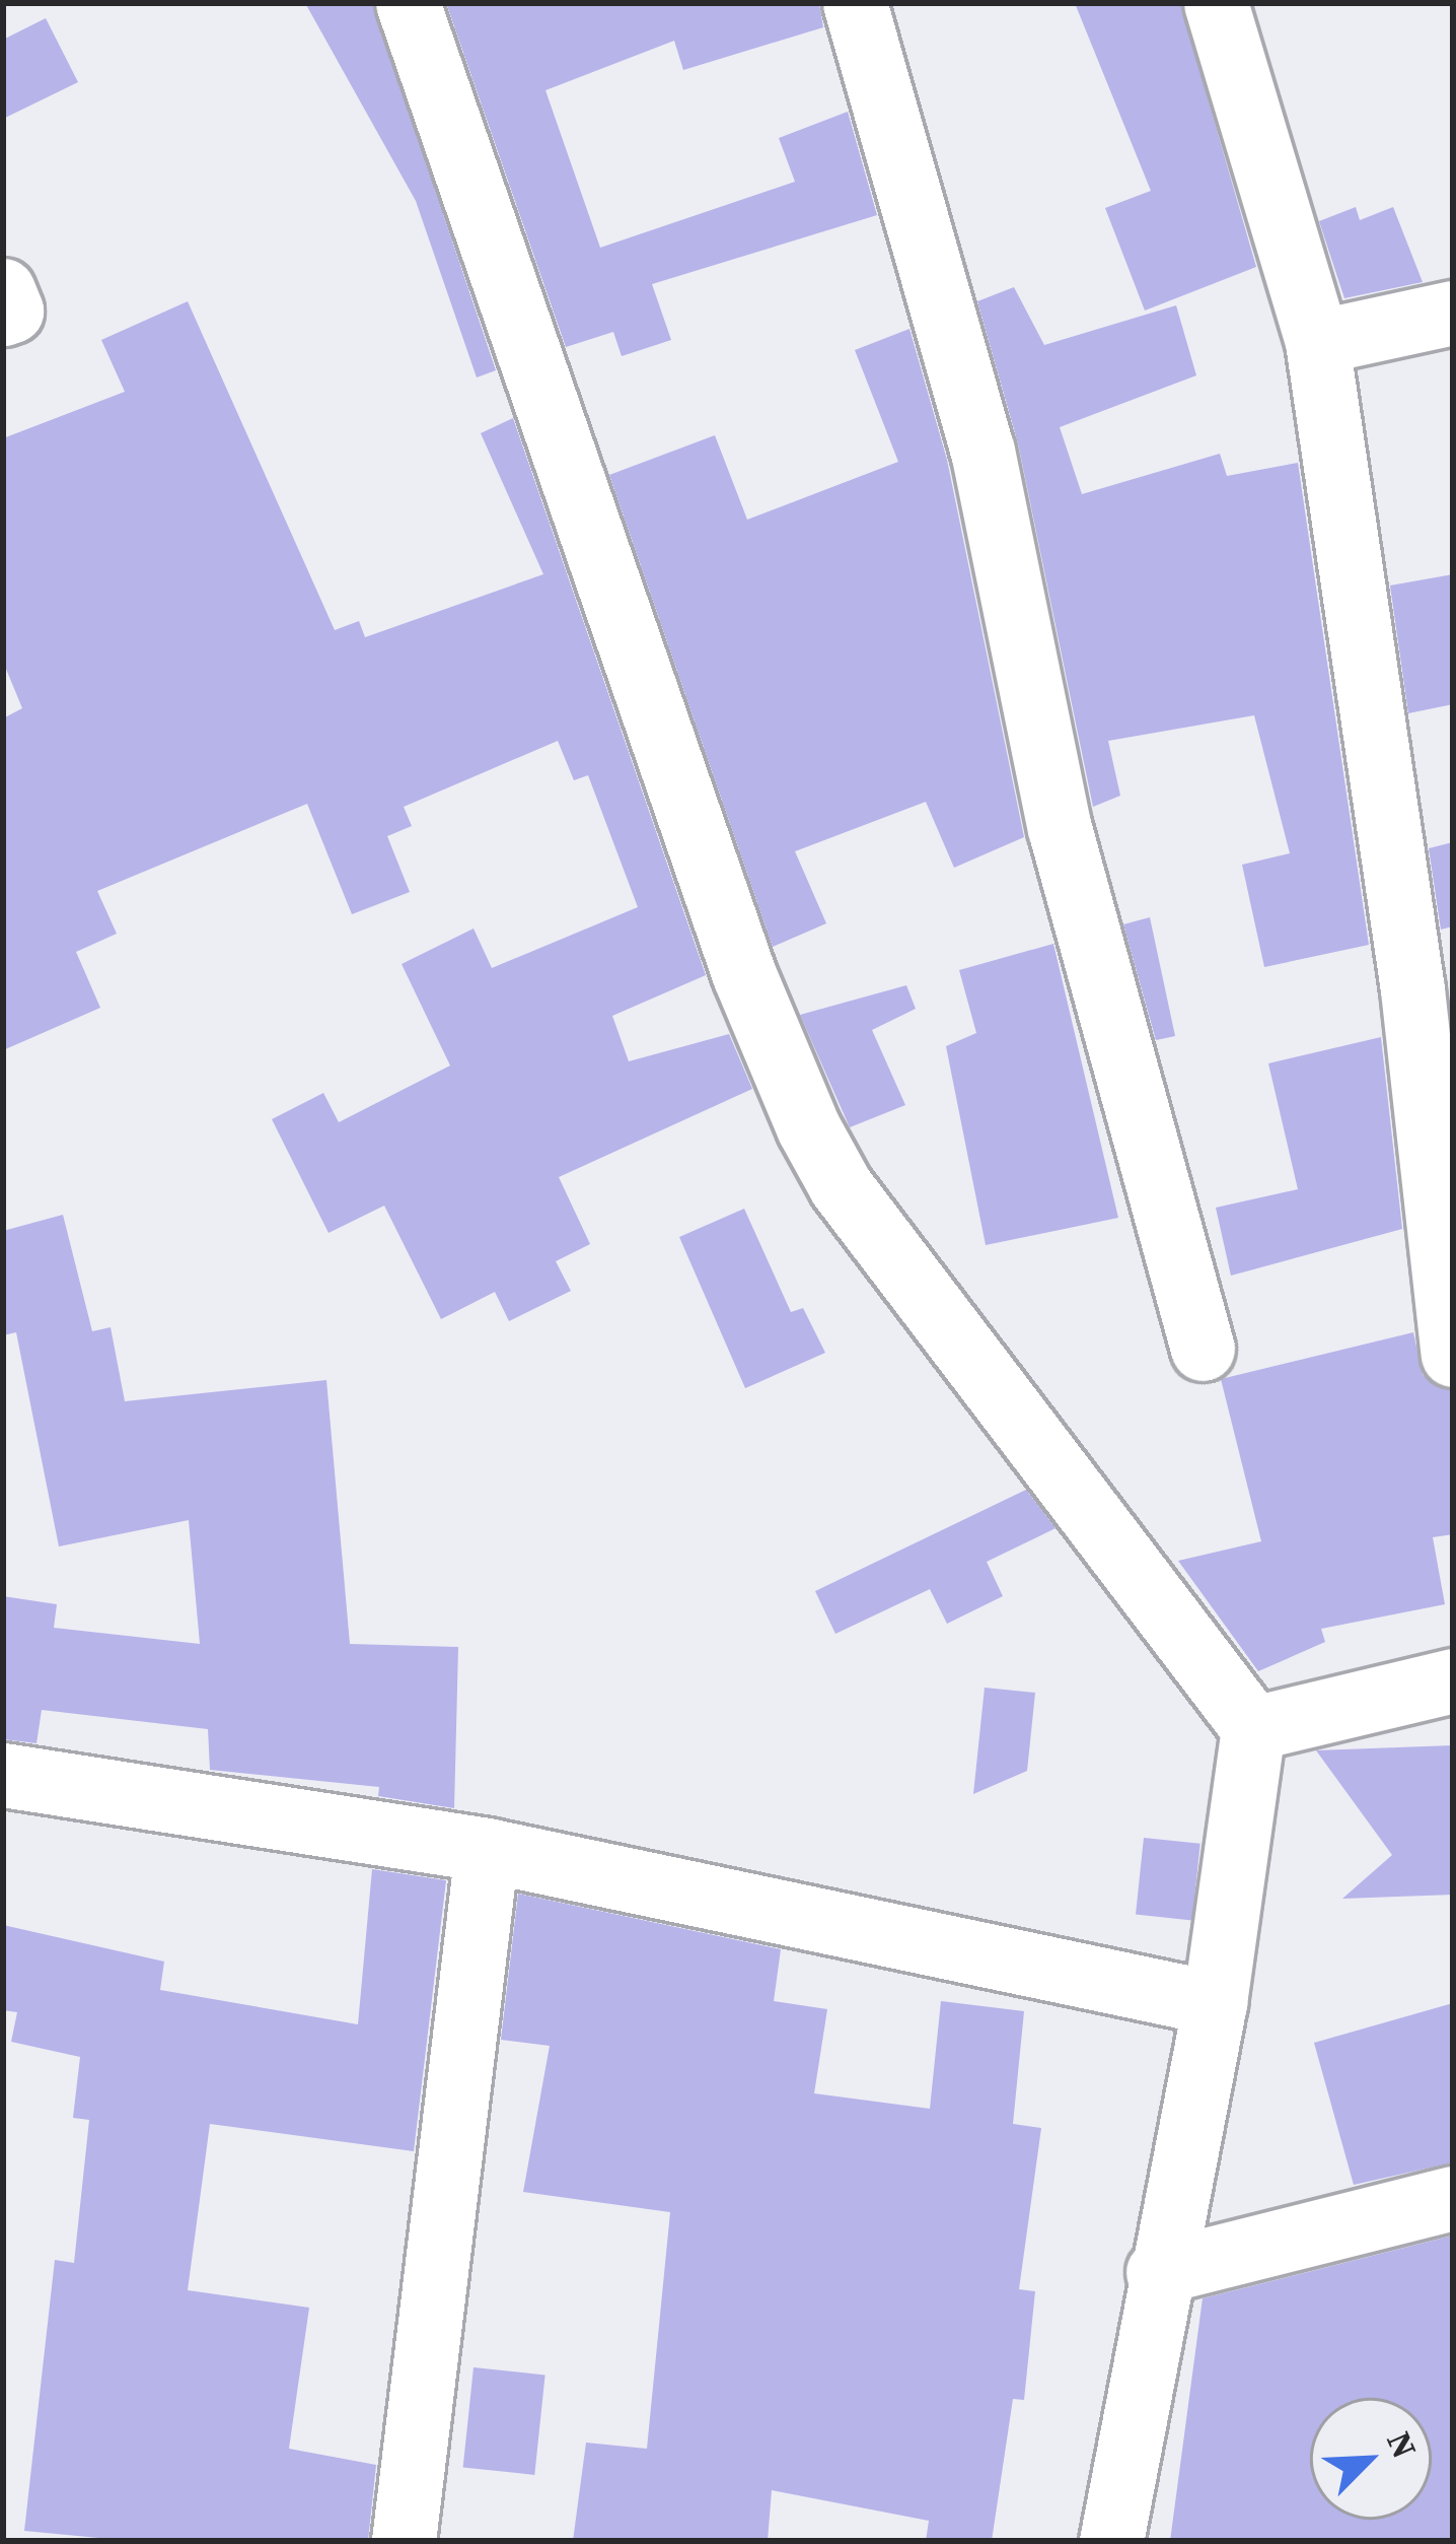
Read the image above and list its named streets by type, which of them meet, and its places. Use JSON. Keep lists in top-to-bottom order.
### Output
{
  "north": "top right"
}
